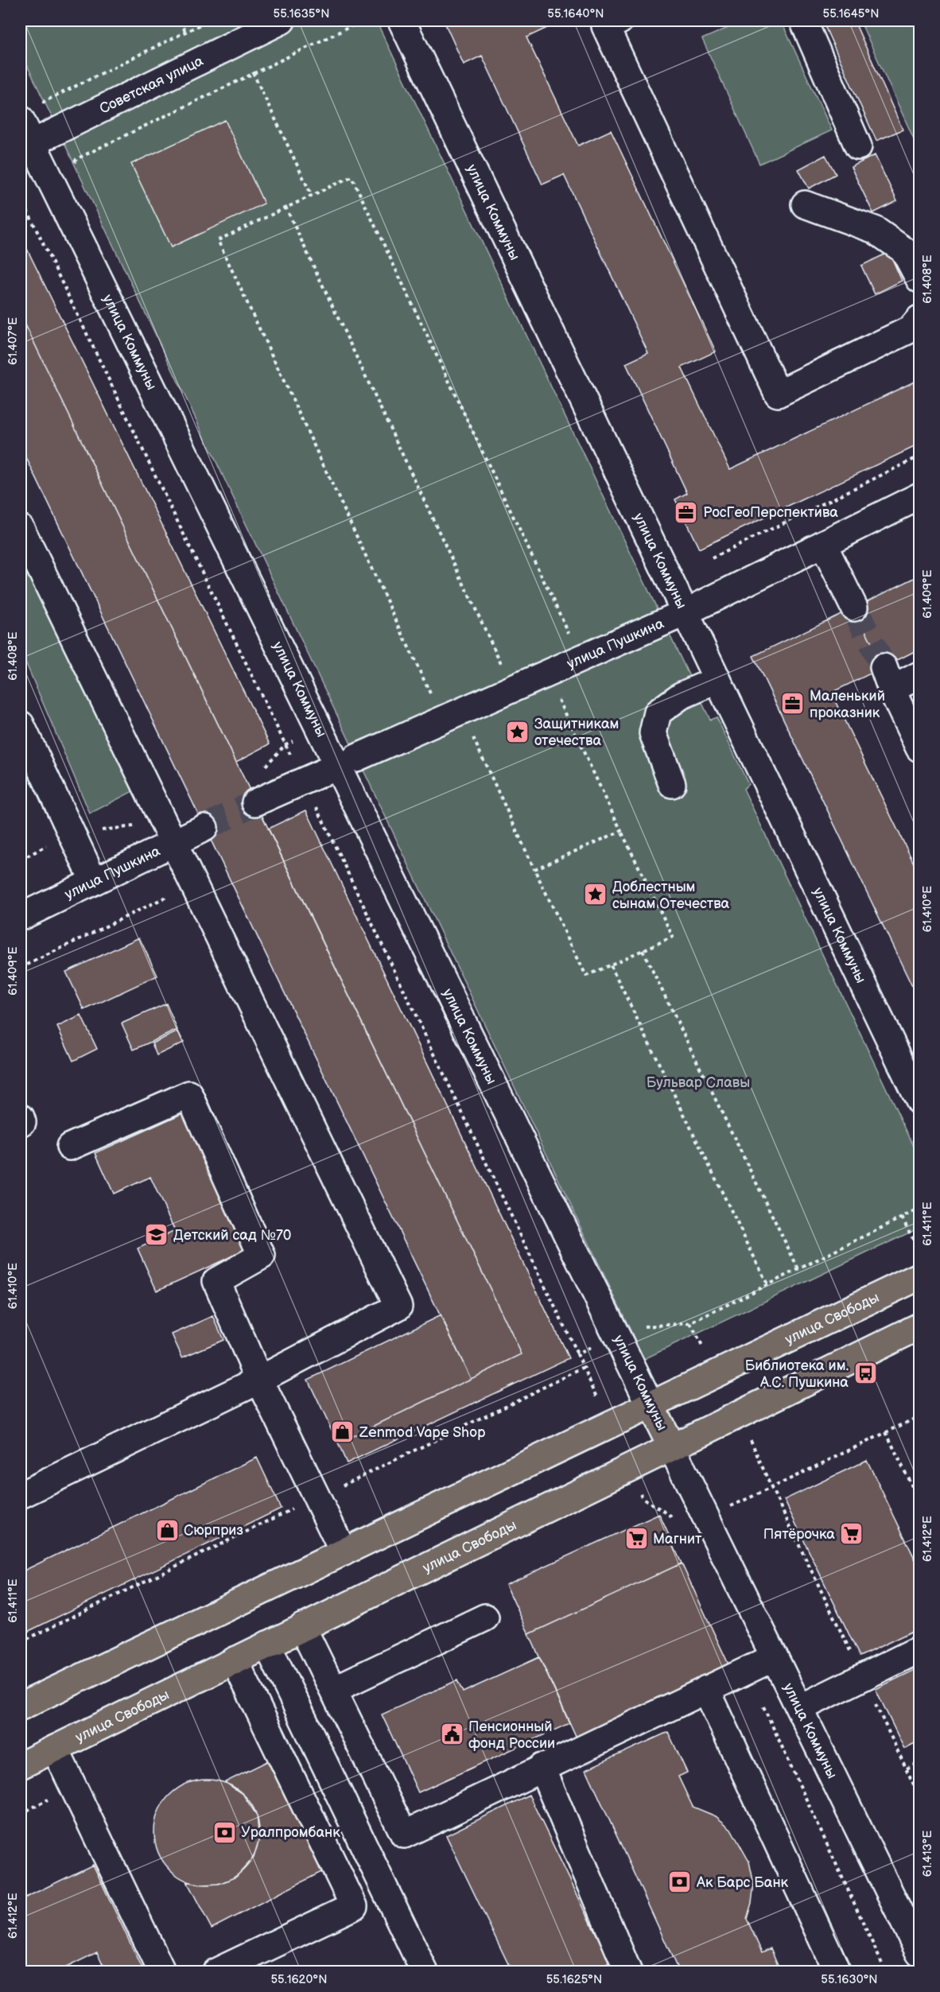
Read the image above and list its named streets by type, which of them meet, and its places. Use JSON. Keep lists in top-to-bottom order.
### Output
{
  "streets": {
    "main road": ["улица Коммуны", "улица Свободы"],
    "street": ["Советская улица", "улица Пушкина"]
  },
  "crossings": [
    ["Советская улица", "улица Коммуны"],
    ["улица Коммуны", "улица Пушкина"],
    ["улица Коммуны", "улица Свободы"]
  ],
  "parks": ["Бульвар Славы"],
  "places": {
    "office": ["РосГеоПерспектива", "Маленький проказник"],
    "place": ["Защитникам отечества", "Доблестным сынам Отечества"],
    "school or university": ["Детский сад №70"],
    "bus stop": ["Библиотека им. А.С. Пушкина"],
    "shop": ["Zenmod Vape Shop", "Сюрприз"],
    "supermarket": ["Пятёрочка", "Магнит"],
    "public building": ["Пенсионный фонд России"],
    "bank": ["Уралпромбанк", "Ак Барс Банк"]
  },
  "coordinates": [
    "55.1635°N",
    "55.1640°N",
    "55.1645°N",
    "61.408°E",
    "61.407°E",
    "61.409°E",
    "61.410°E",
    "61.411°E",
    "61.412°E",
    "61.413°E",
    "55.1620°N",
    "55.1625°N",
    "55.1630°N"
  ]
}
